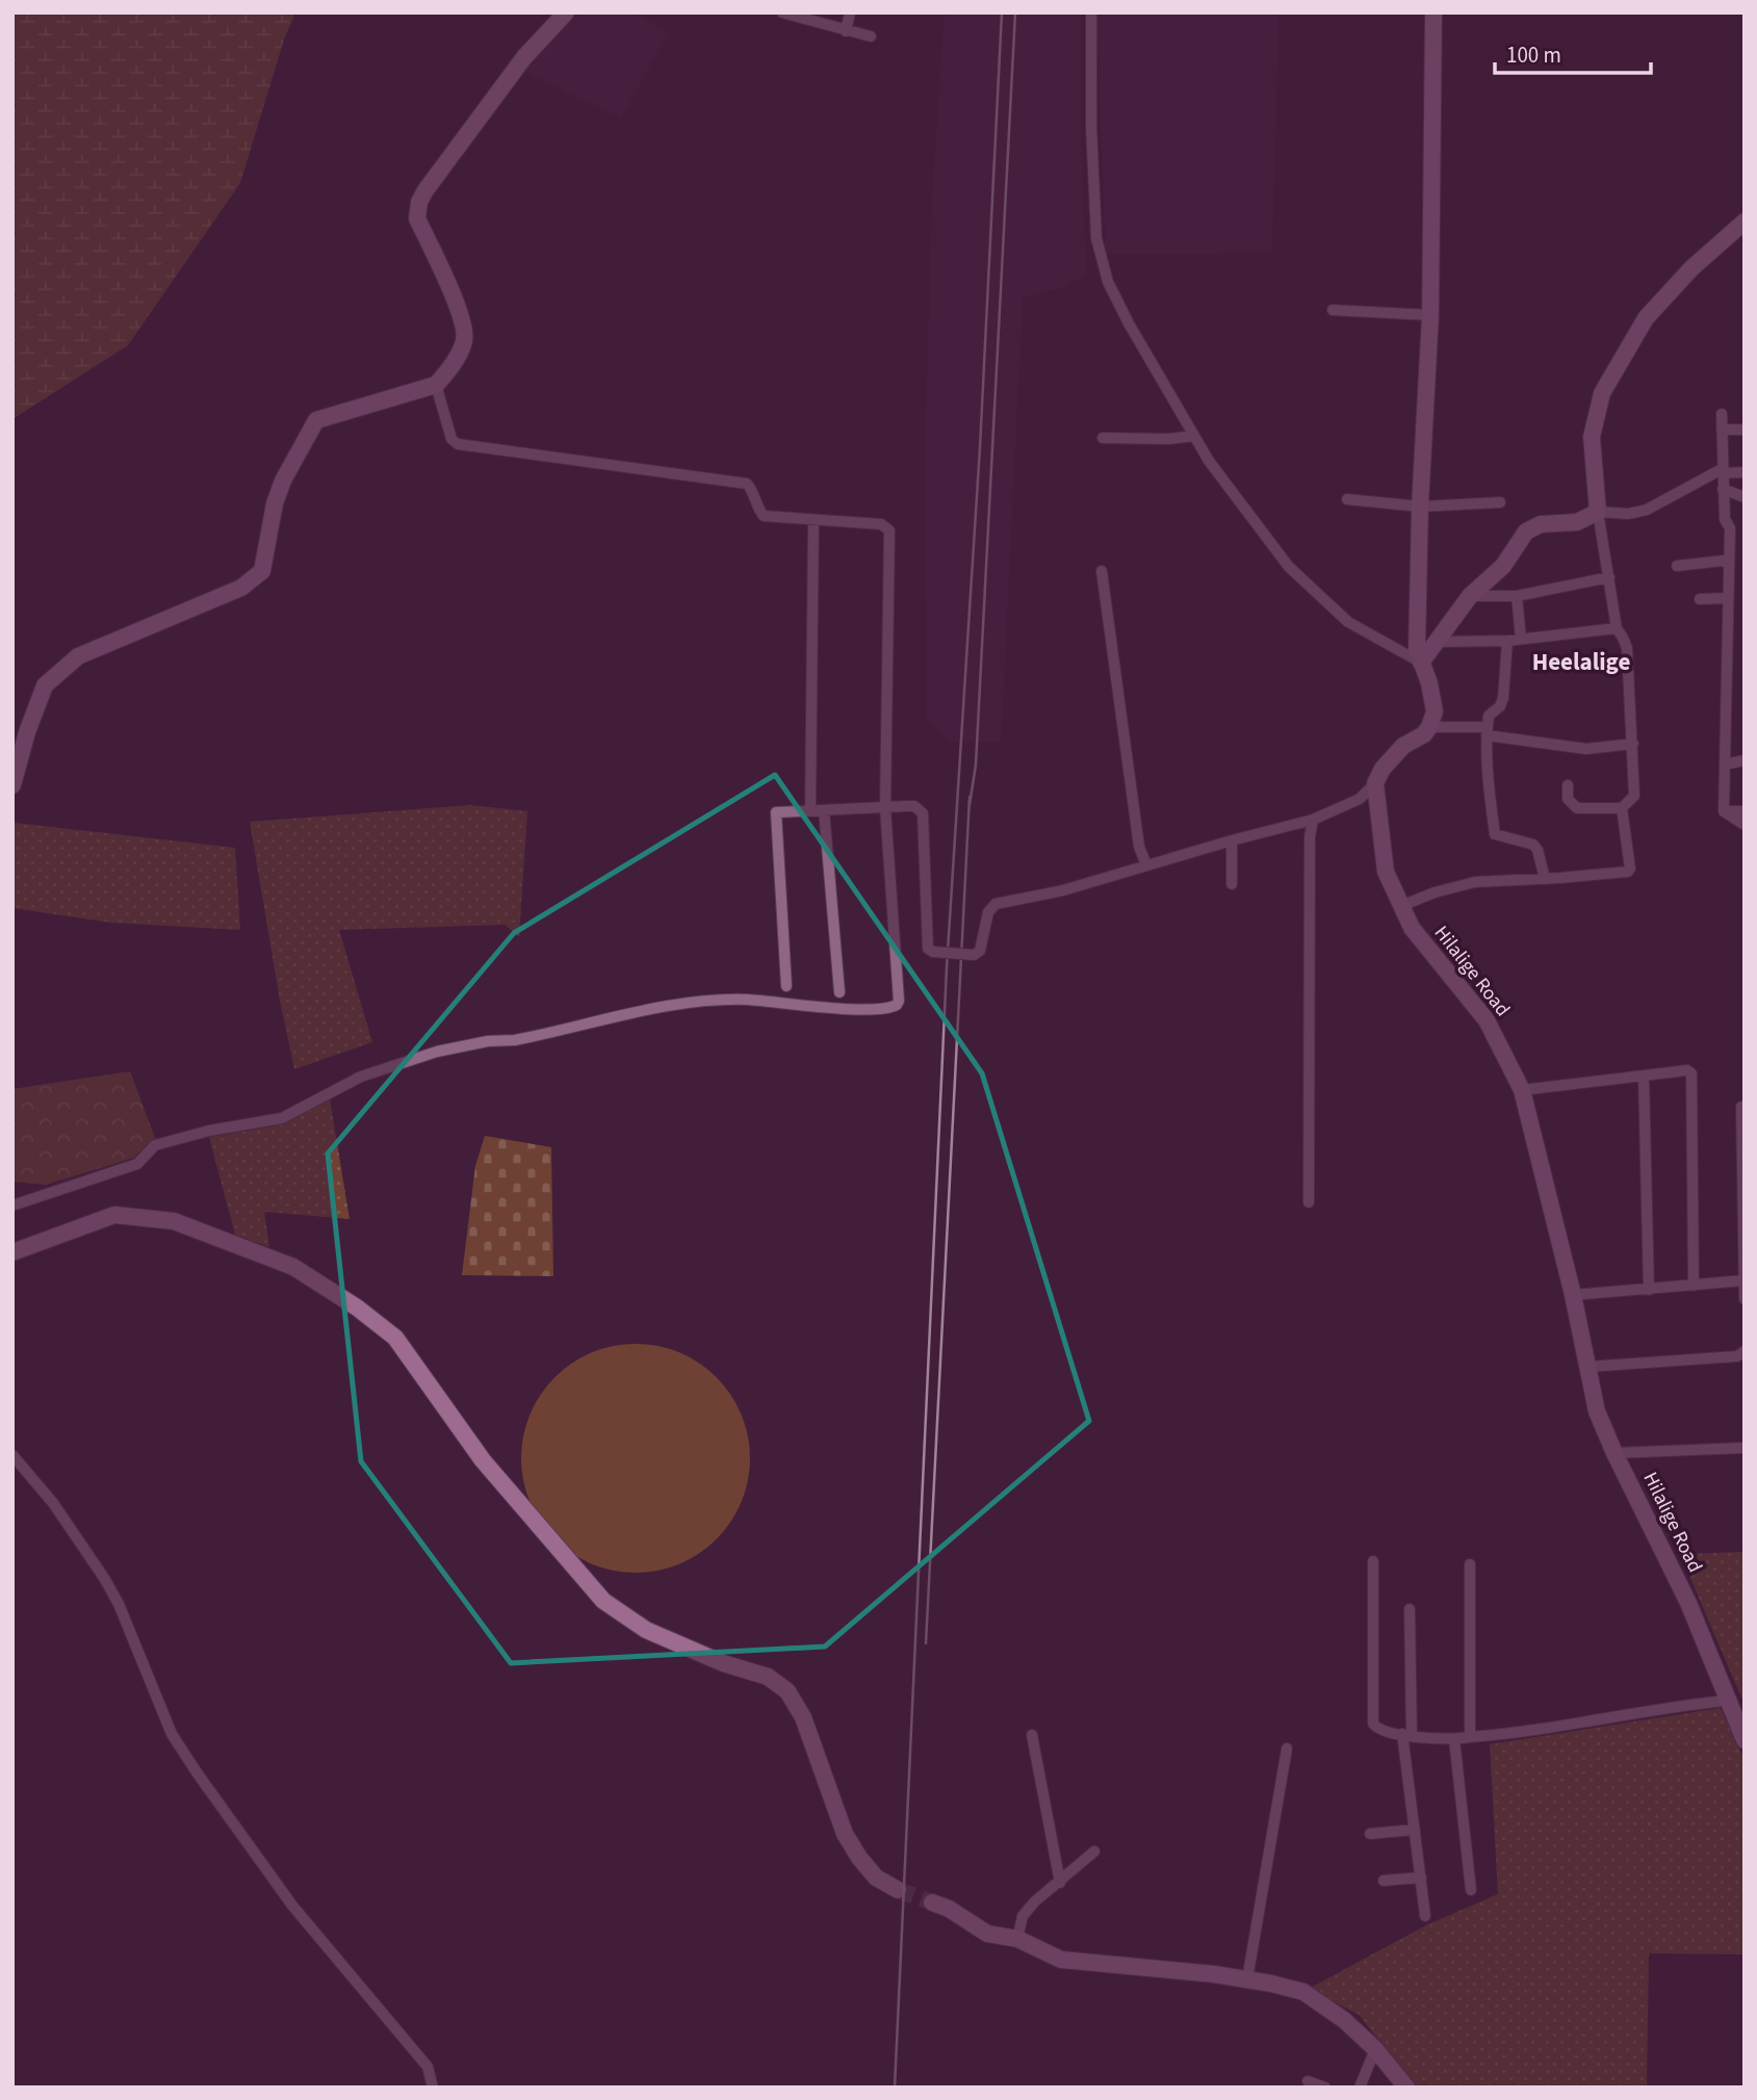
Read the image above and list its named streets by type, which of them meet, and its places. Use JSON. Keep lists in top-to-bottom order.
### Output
{
  "streets": {
    "street": ["Hilalige Road"]
  },
  "districts": ["Heelalige"],
  "scale_bar": "100 m"
}
